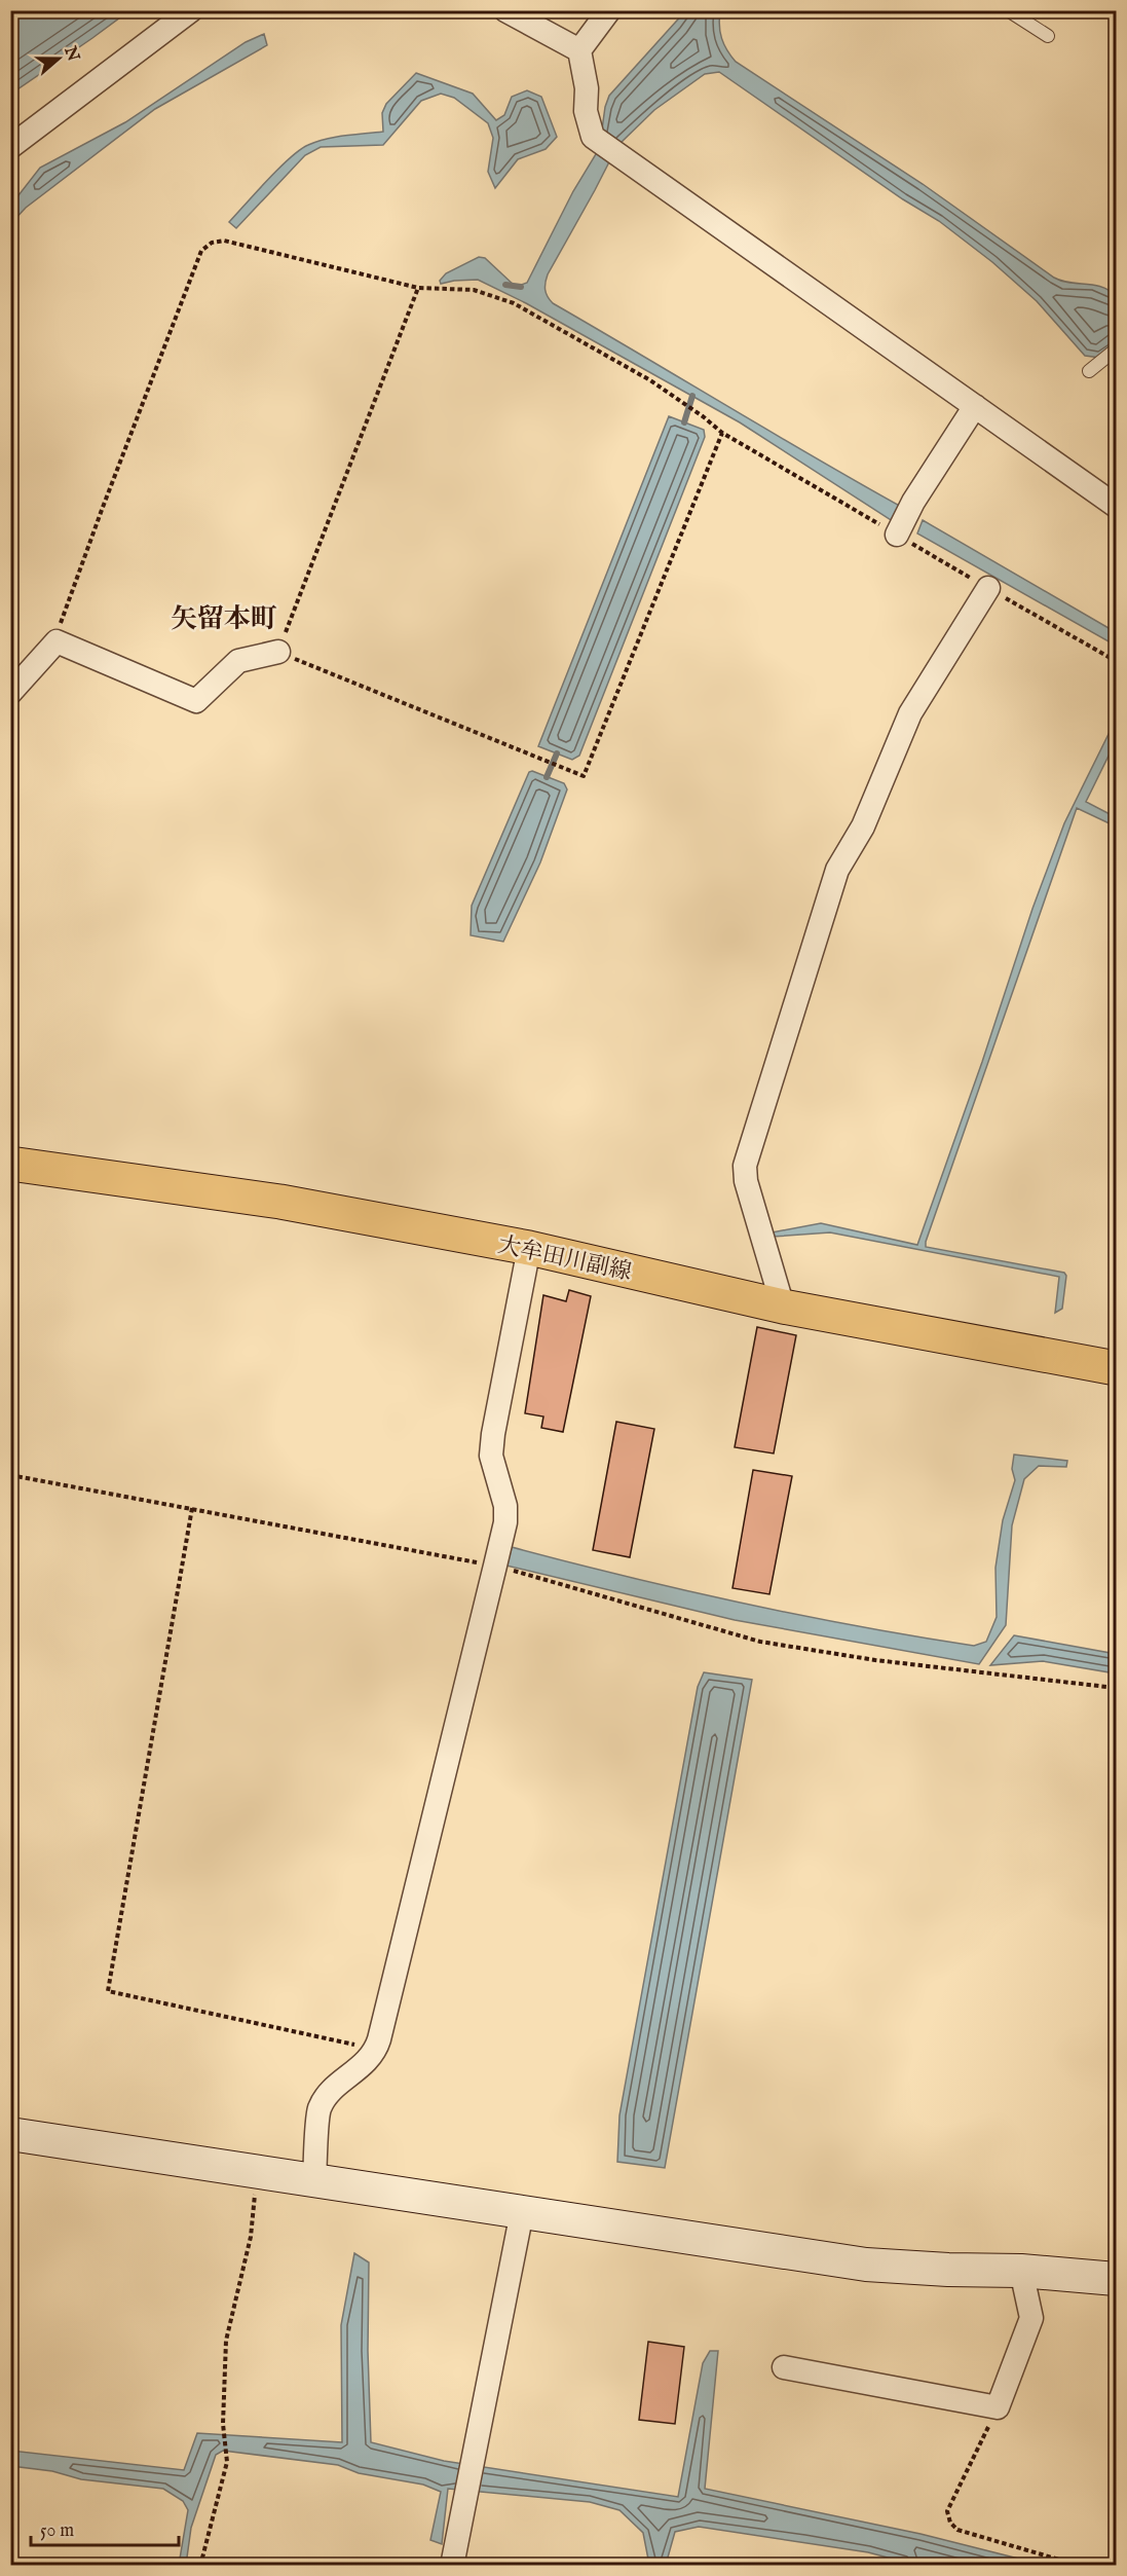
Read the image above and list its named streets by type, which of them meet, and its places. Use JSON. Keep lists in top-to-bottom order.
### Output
{
  "streets": {
    "main road": ["大牟田川副線"]
  },
  "districts": ["矢留本町"],
  "scale_bar": "50 m",
  "north": "right"
}
